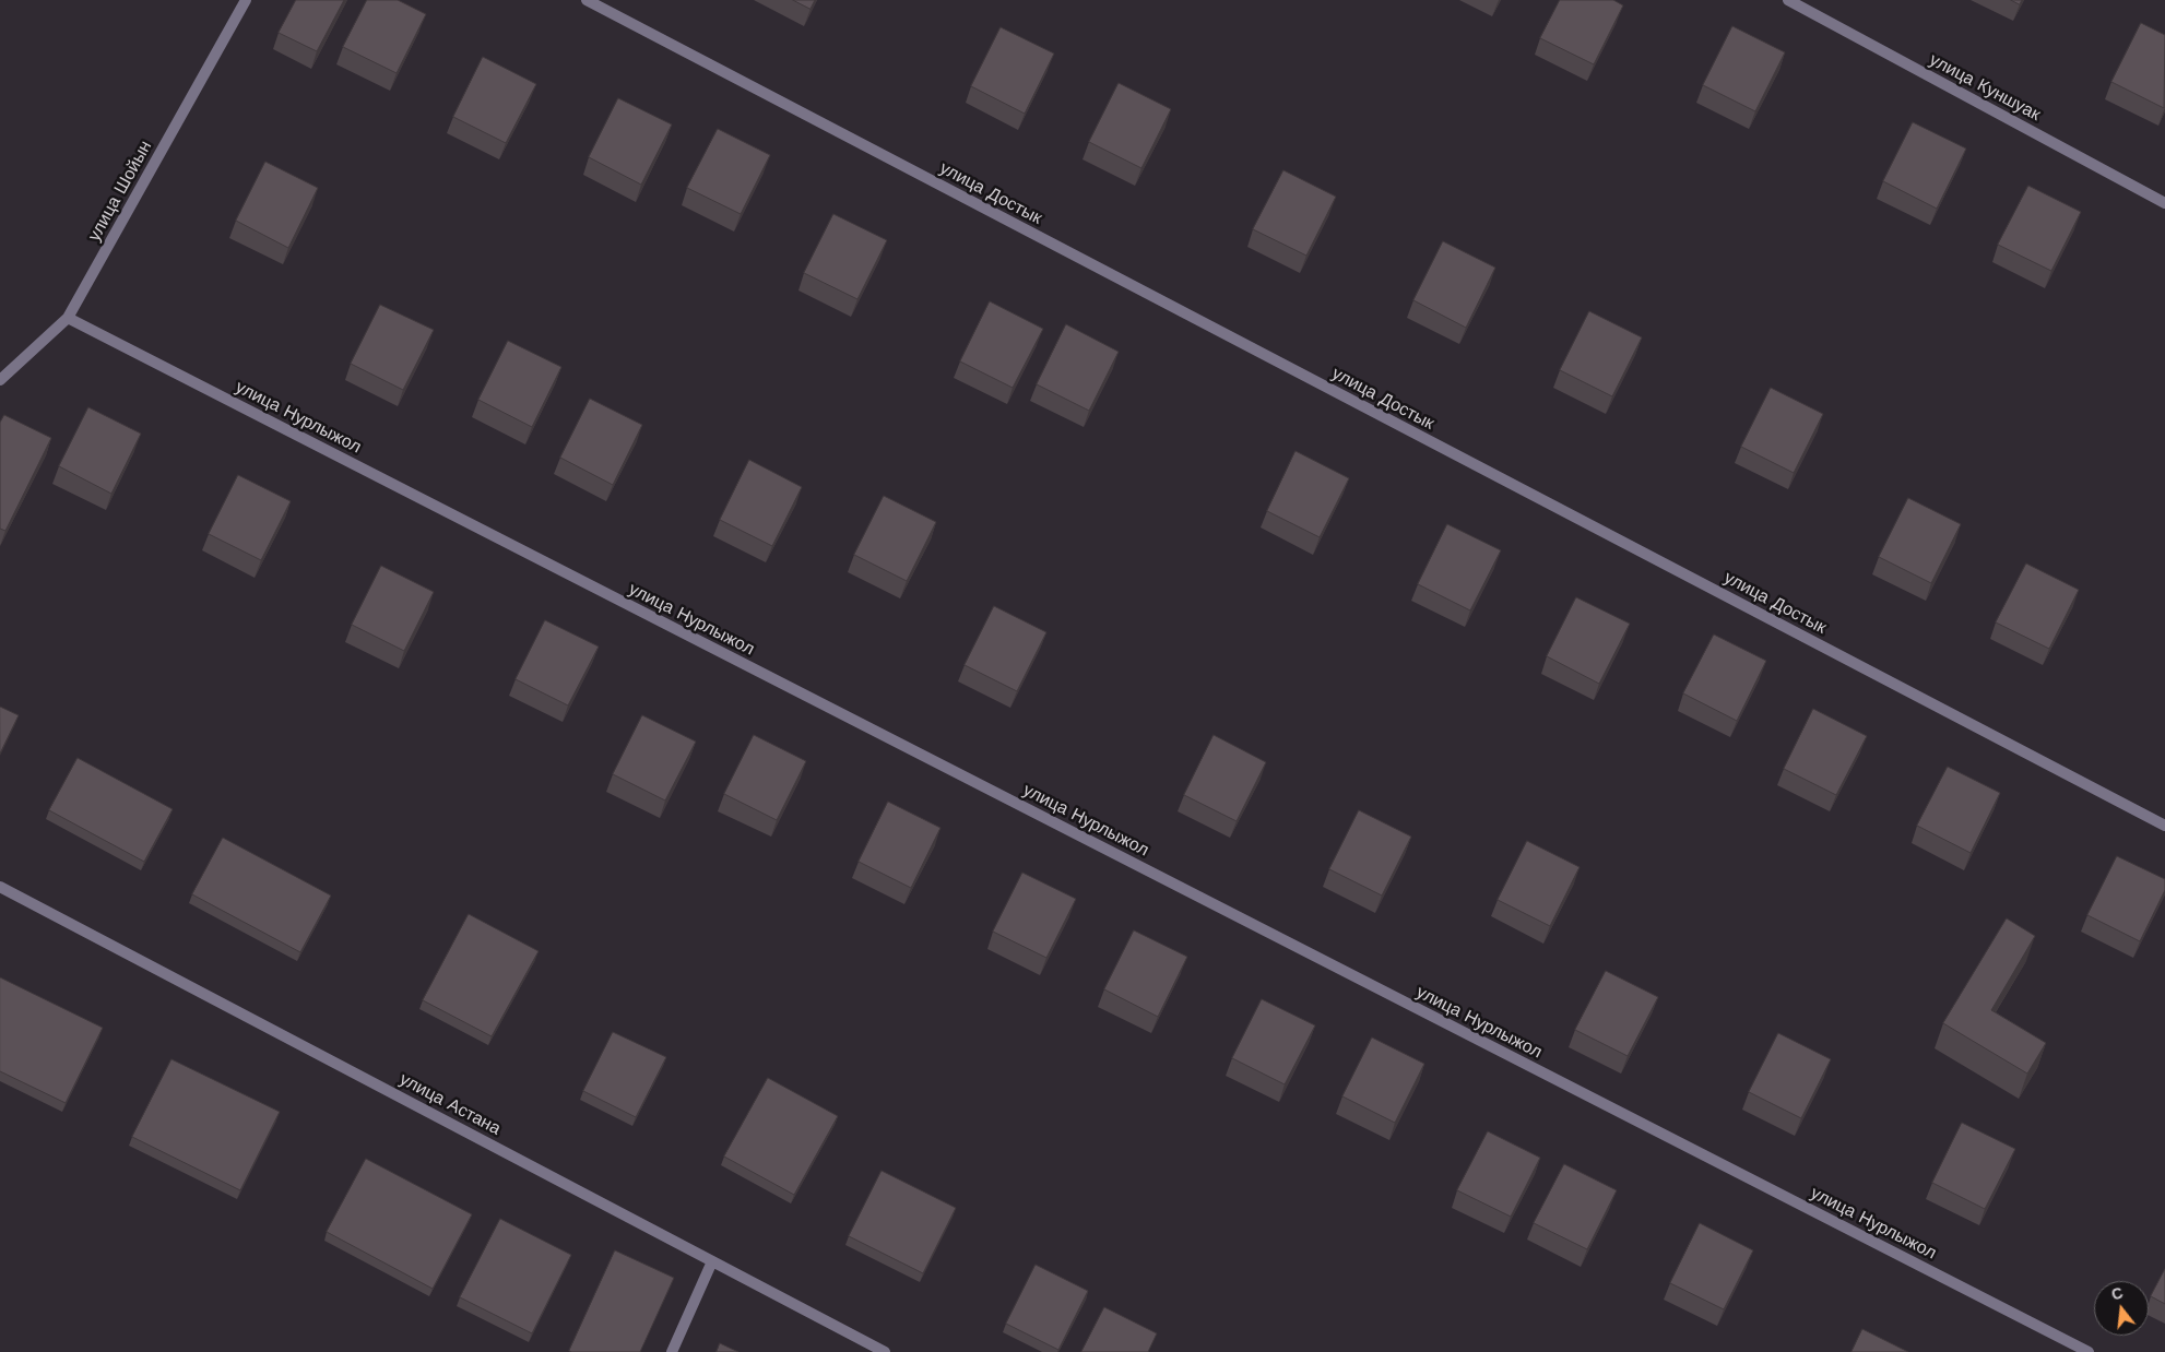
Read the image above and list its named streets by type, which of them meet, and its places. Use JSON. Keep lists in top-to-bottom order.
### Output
{
  "streets": {
    "street": [
      "улица Куншуак",
      "улица Шойын",
      "улица Достык",
      "улица Нурлыжол",
      "улица Астана"
    ]
  },
  "crossings": [
    ["улица Шойын", "улица Нурлыжол"]
  ],
  "north": "top"
}
